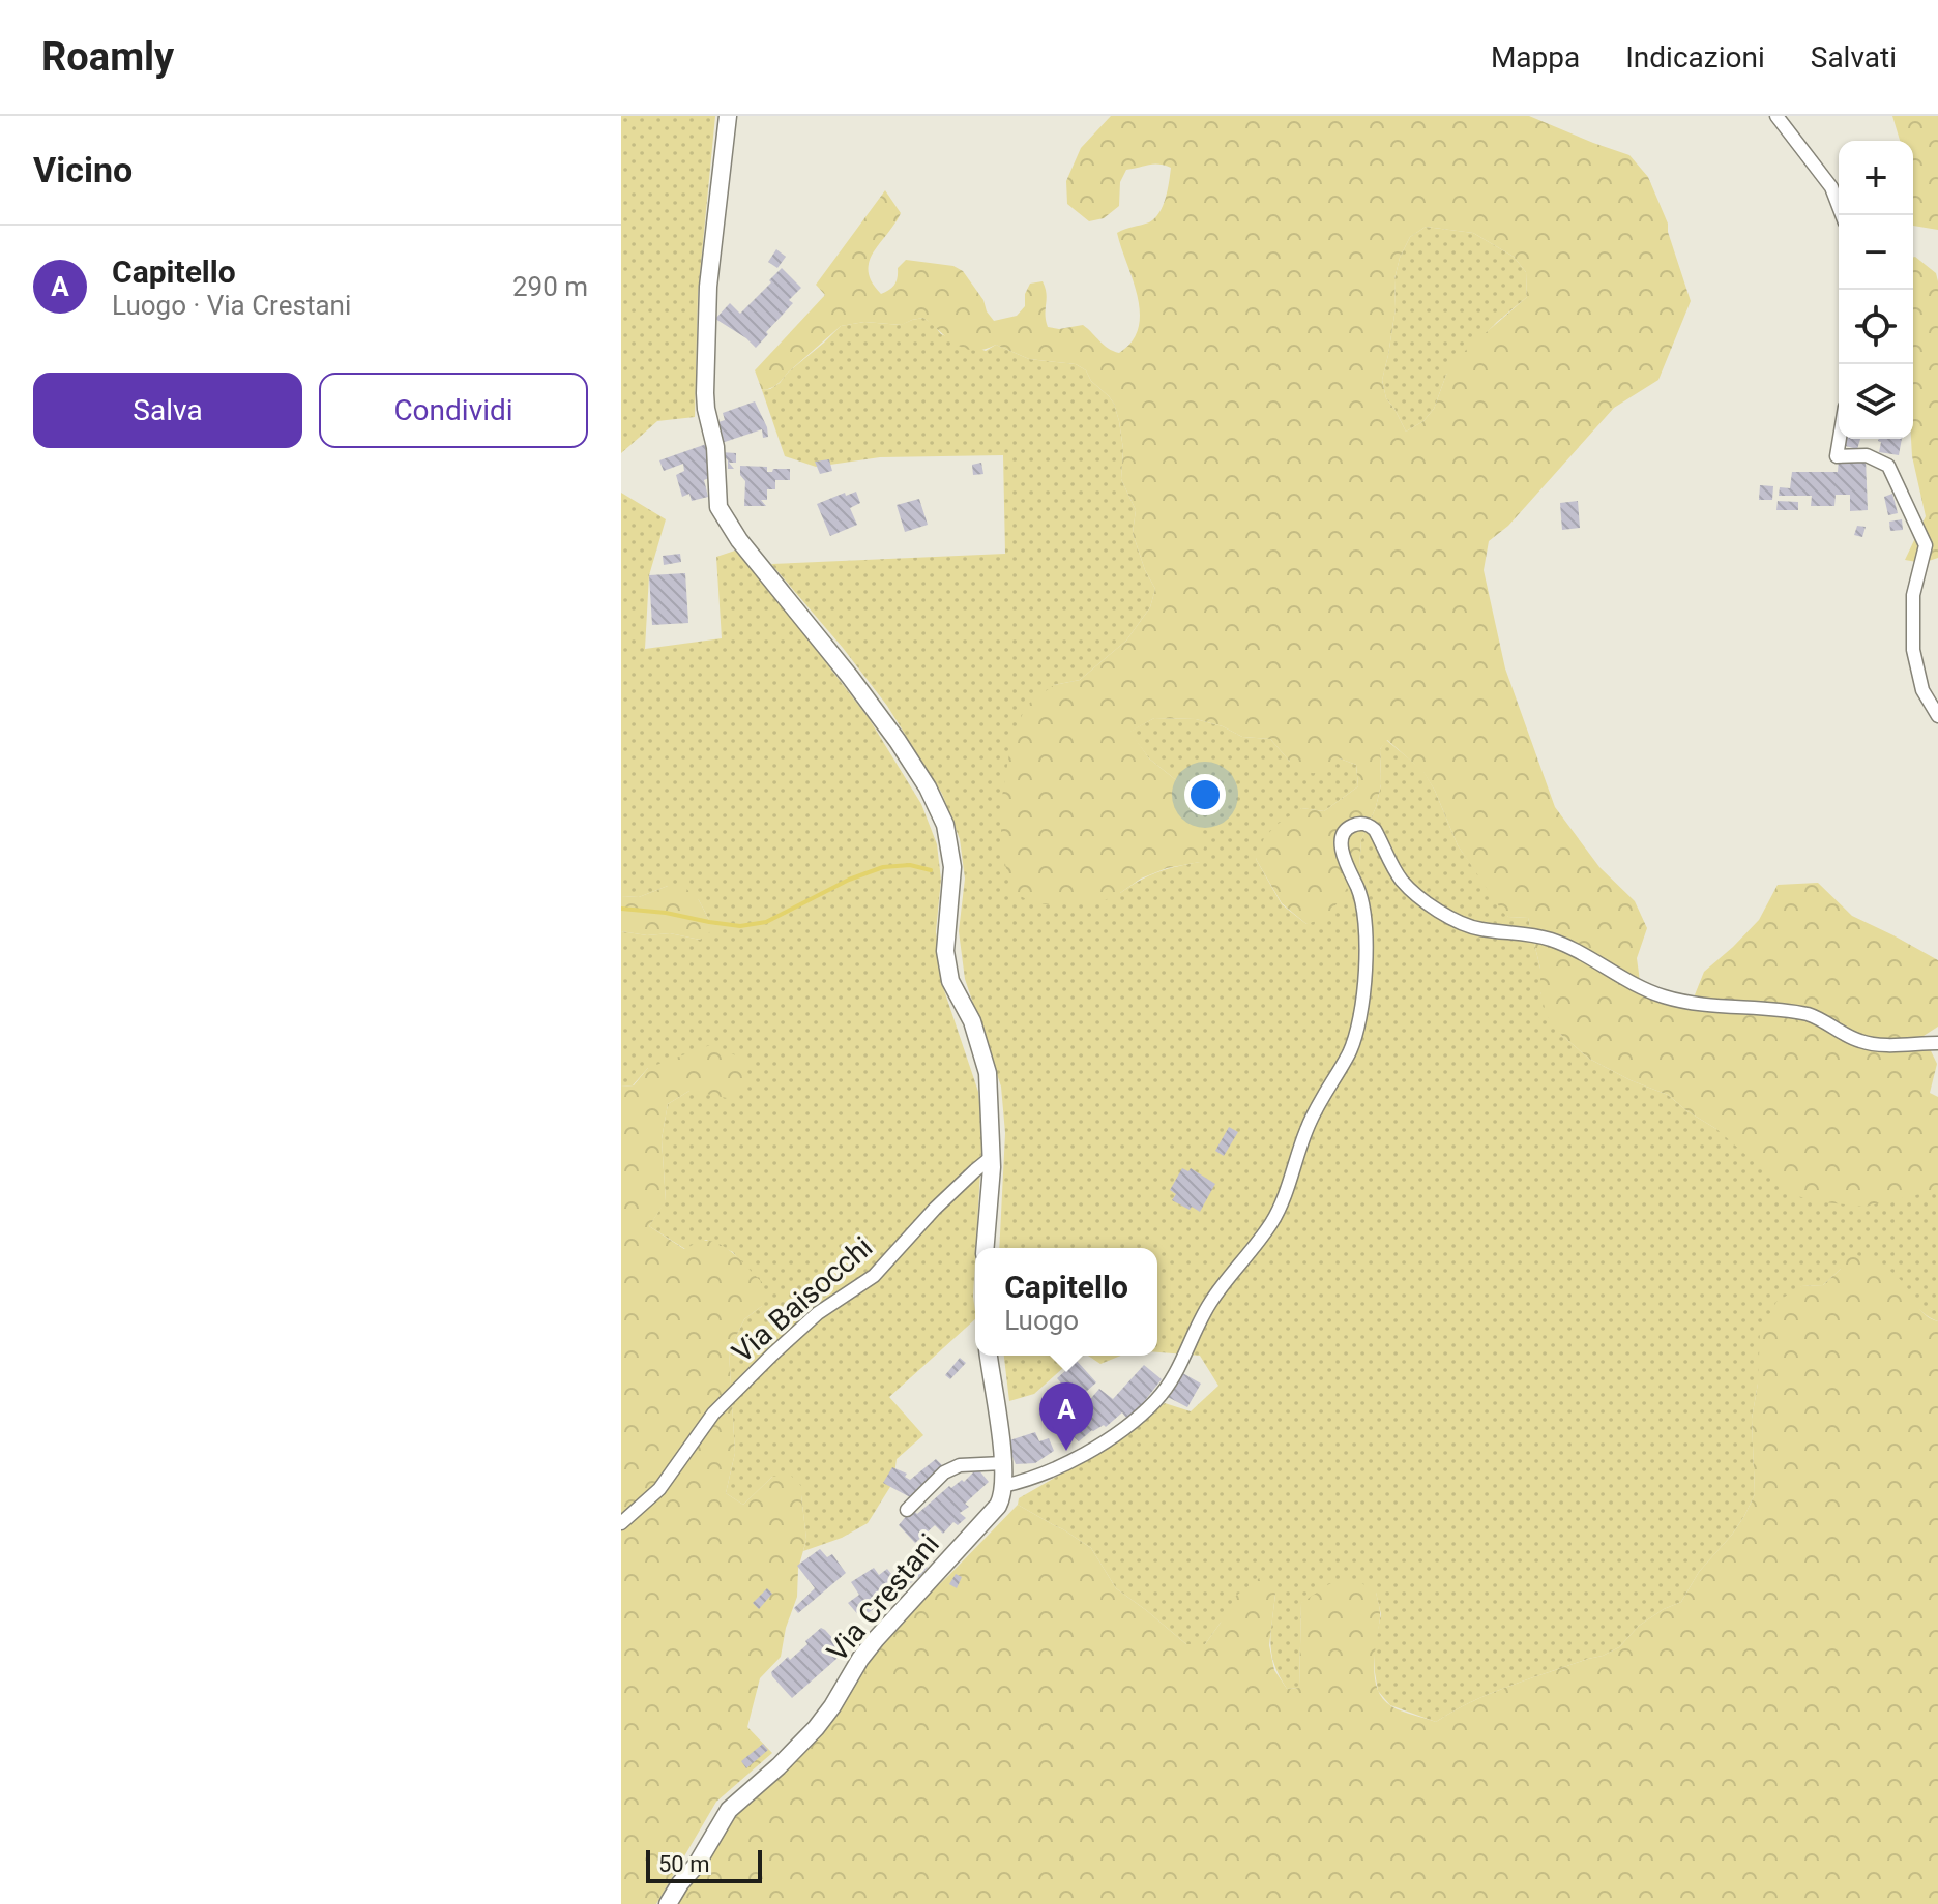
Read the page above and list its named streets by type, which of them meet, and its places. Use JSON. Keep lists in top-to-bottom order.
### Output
{
  "streets": {
    "street": ["Via Baisocchi", "Via Crestani"]
  },
  "scale_bar": "50 m",
  "page": {
    "header": "Roamly",
    "nav": ["Mappa", "Indicazioni", "Salvati"],
    "heading": "Vicino",
    "map_buttons": ["+", "−"],
    "list": [
      {
        "mark": "A",
        "name": "Capitello",
        "note": "Luogo · Via Crestani",
        "value": "290 m"
      }
    ],
    "buttons": ["Salva", "Condividi"],
    "popup": ["Capitello", "Luogo"],
    "pins": "A",
    "scale": "50 m"
  }
}
